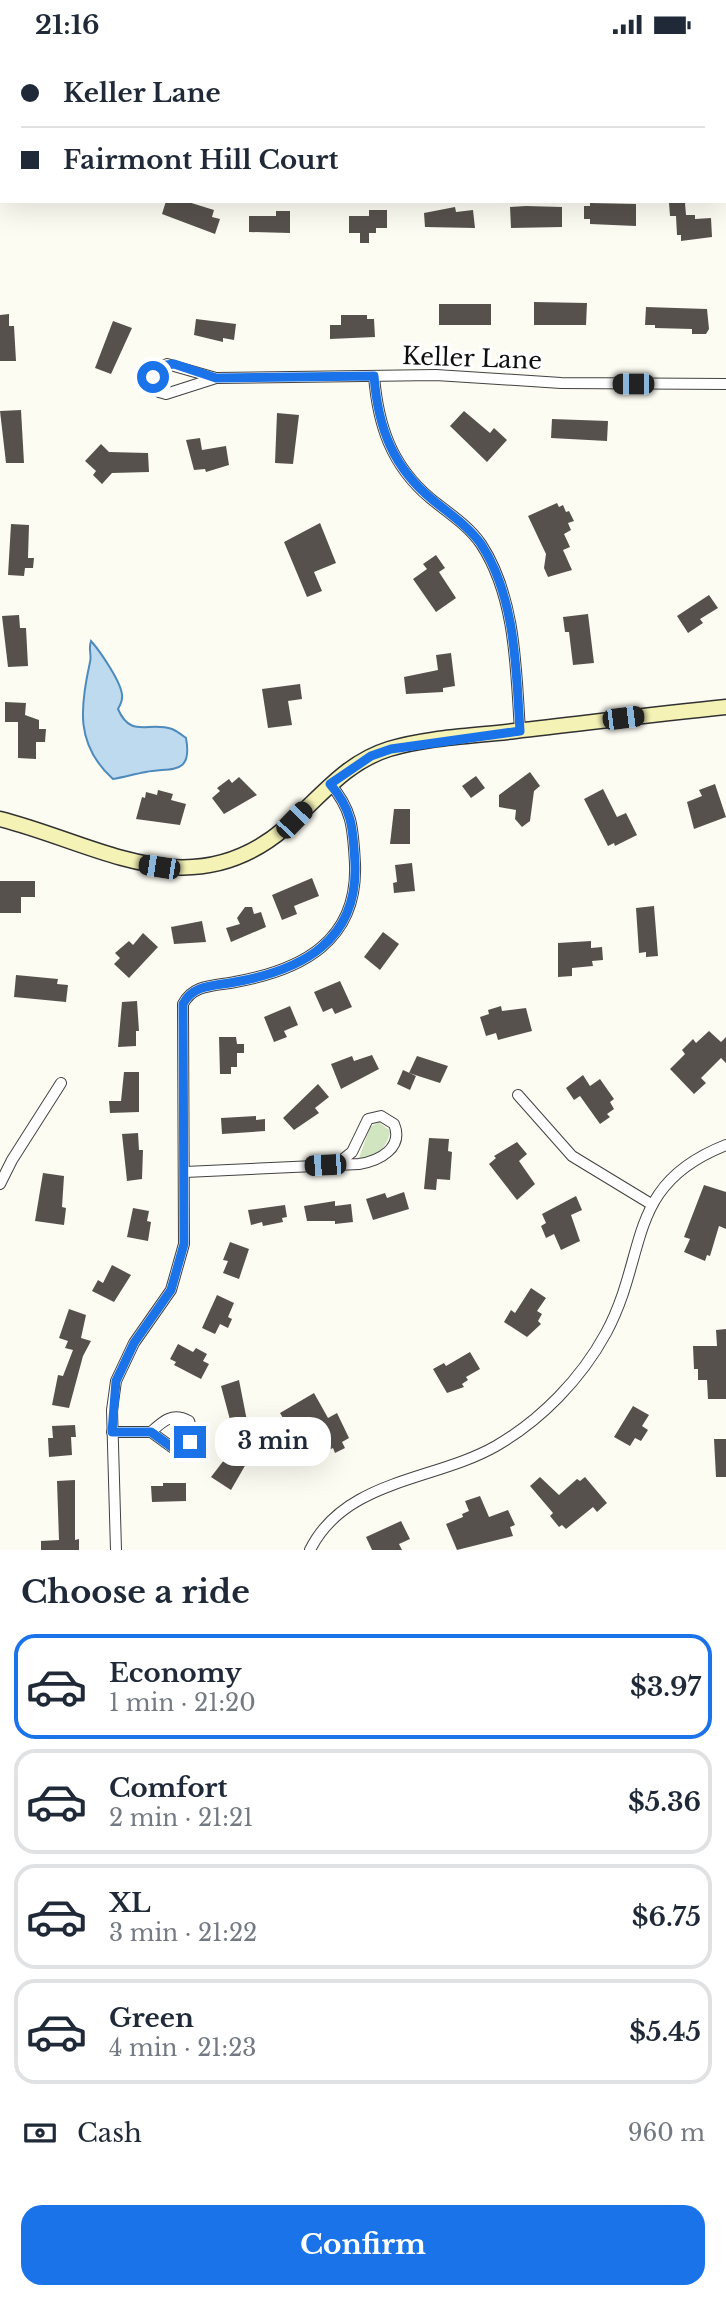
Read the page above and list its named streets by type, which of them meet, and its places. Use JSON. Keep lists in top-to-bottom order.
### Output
{
  "streets": {
    "street": ["Keller Lane"]
  },
  "page": {
    "status": "21:16",
    "banner": ["Keller Lane", "Fairmont Hill Court"],
    "bubble": "3 min",
    "heading": "Choose a ride",
    "list": [
      {
        "name": "Economy",
        "note": "1 min · 21:20",
        "value": "$3.97"
      },
      {
        "name": "Comfort",
        "note": "2 min · 21:21",
        "value": "$5.36"
      },
      {
        "name": "XL",
        "note": "3 min · 21:22",
        "value": "$6.75"
      },
      {
        "name": "Green",
        "note": "4 min · 21:23",
        "value": "$5.45"
      }
    ],
    "pay": ["Cash", "960 m"],
    "buttons": "Confirm"
  }
}
